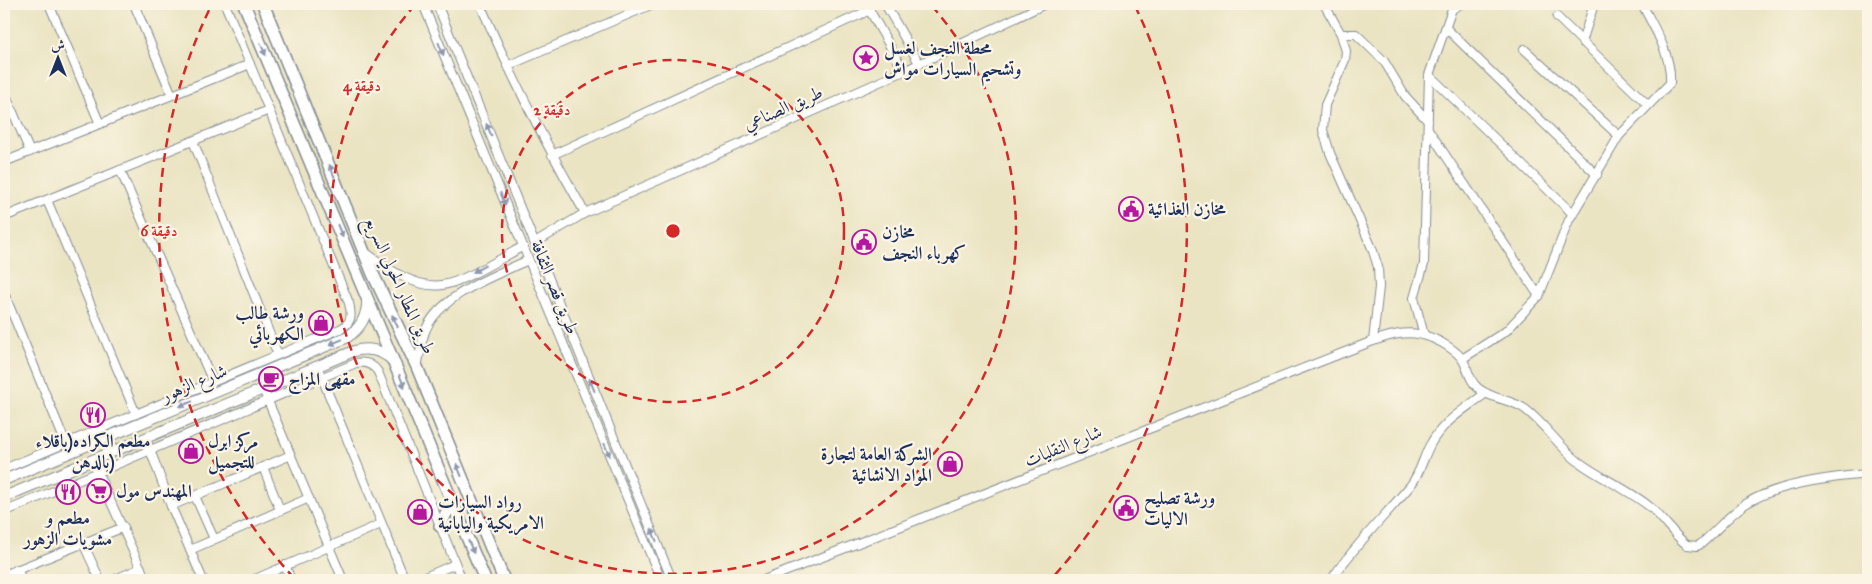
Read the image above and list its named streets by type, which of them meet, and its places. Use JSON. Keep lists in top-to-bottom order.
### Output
{
  "streets": {
    "highway": ["طريق المطار الحولي السريع"],
    "main road": ["شارع الزهور"],
    "street": ["طريق الصناعي", "طريق قصر الثقافة", "شارع النقليات"]
  },
  "crossings": [
    ["طريق الصناعي", "طريق قصر الثقافة"],
    ["طريق المطار الحولي السريع", "شارع الزهور"]
  ],
  "places": {
    "place": ["محطة النجف لغسل وتشحيم السيارات مواش"],
    "public building": ["مخازن الغذائية", "مخازن كهرباء النجف", "ورشة تصليح الاليات"],
    "shop": [
      "ورشة طالب الكهربائي",
      "مركز ابرل للتجميل",
      "الشركة العامة لتجارة المواد الانشائية",
      "رواد السيارات الامريكية واليابانية"
    ],
    "cafe": ["مقهى المزاج"],
    "restaurant": ["مطعم الكراده(باقلاء بالدهن)", "مطعم و مشويات الزهور"],
    "supermarket": ["المهندس مول"]
  },
  "north": "top",
  "rings": ["4 دقيقة", "2 دقيقة", "6 دقيقة"]
}
